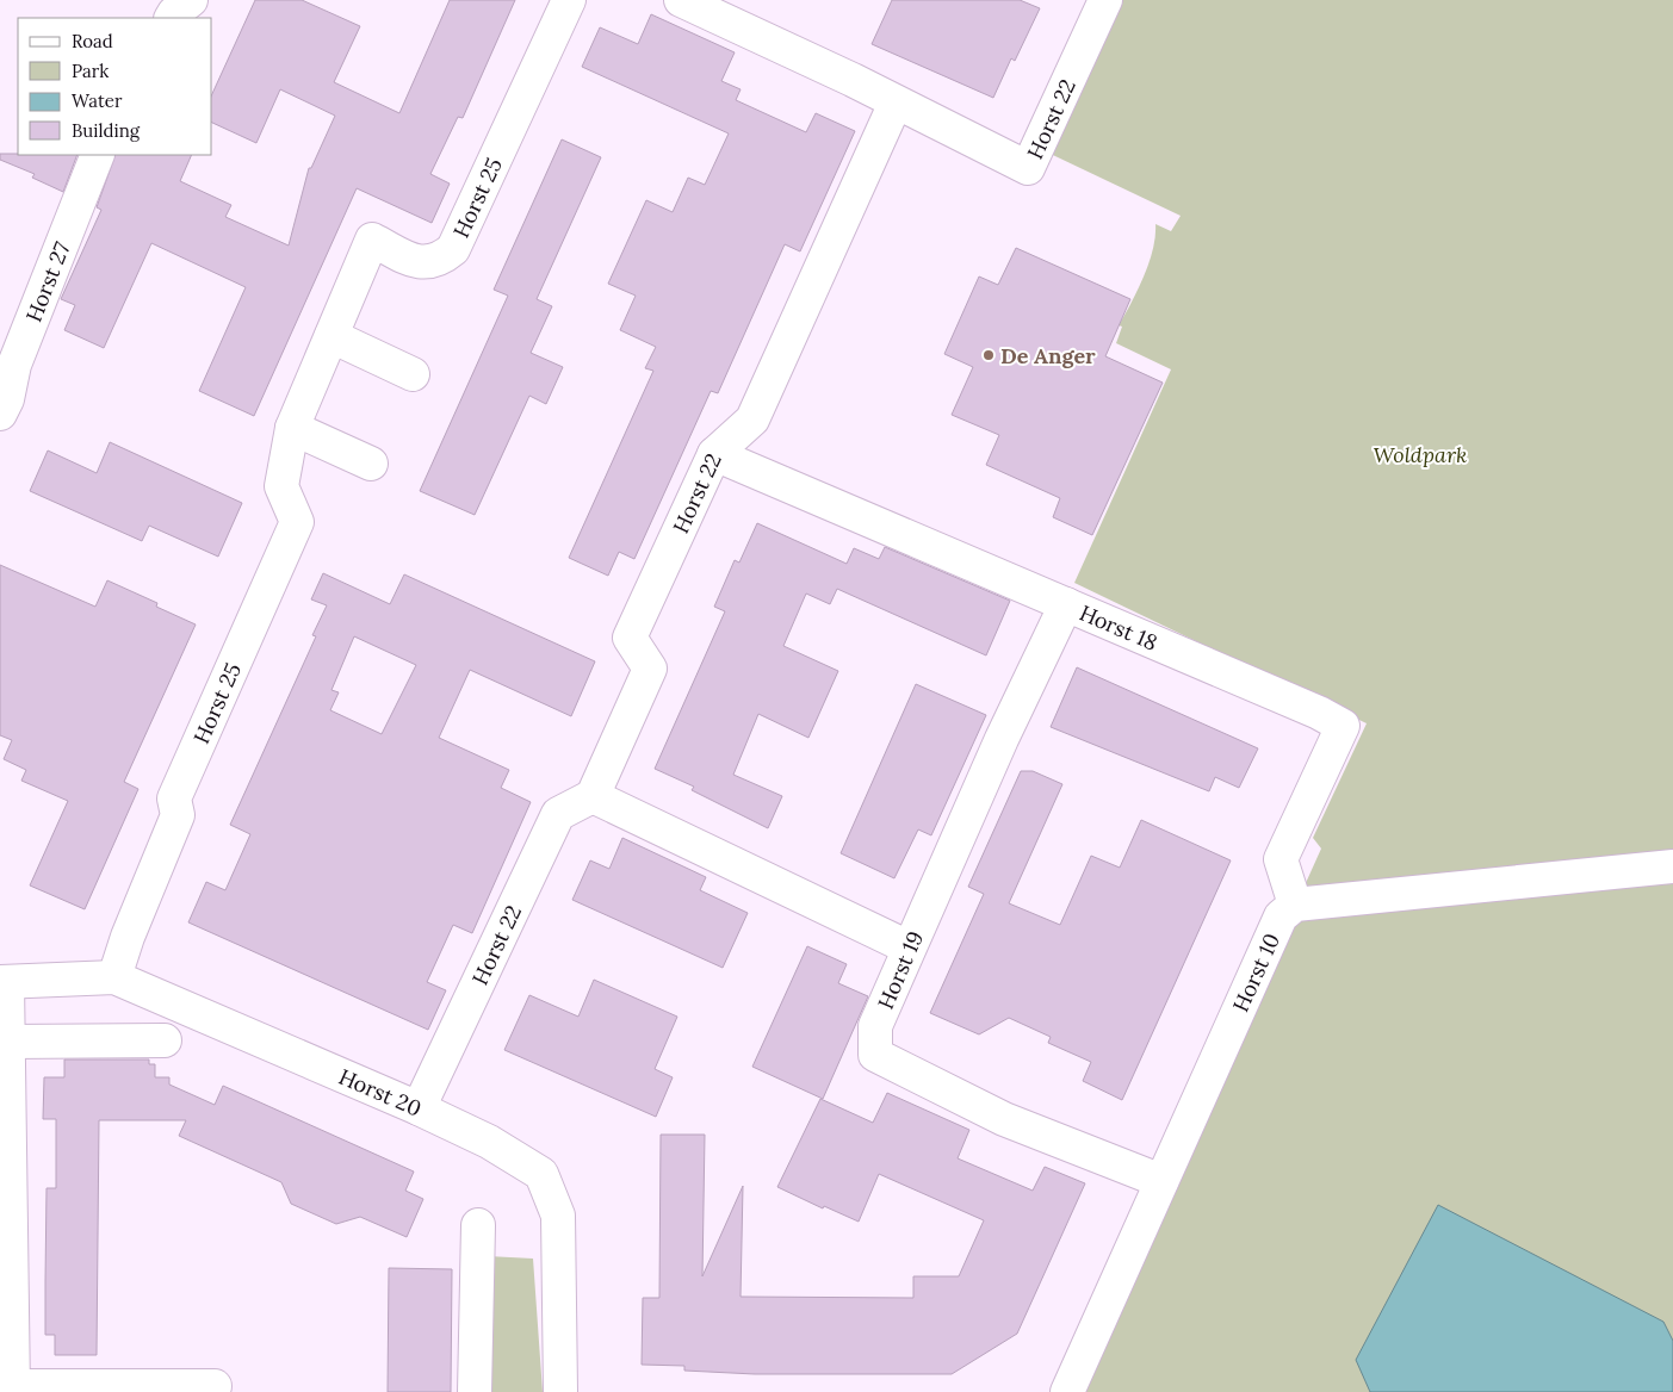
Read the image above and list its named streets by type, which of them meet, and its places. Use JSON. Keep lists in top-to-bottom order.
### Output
{
  "streets": {
    "street": [
      "Horst 22",
      "Horst 25",
      "Horst 27",
      "Horst 18",
      "Horst 19",
      "Horst 10",
      "Horst 20"
    ]
  },
  "crossings": [
    ["Horst 22", "Horst 18"],
    ["Horst 22", "Horst 20"],
    ["Horst 25", "Horst 20"],
    ["Horst 18", "Horst 19"],
    ["Horst 18", "Horst 10"],
    ["Horst 19", "Horst 10"]
  ],
  "parks": ["Woldpark"],
  "places": ["De Anger"],
  "legend": [
    "Road",
    "Park",
    "Water",
    "Building"
  ]
}
